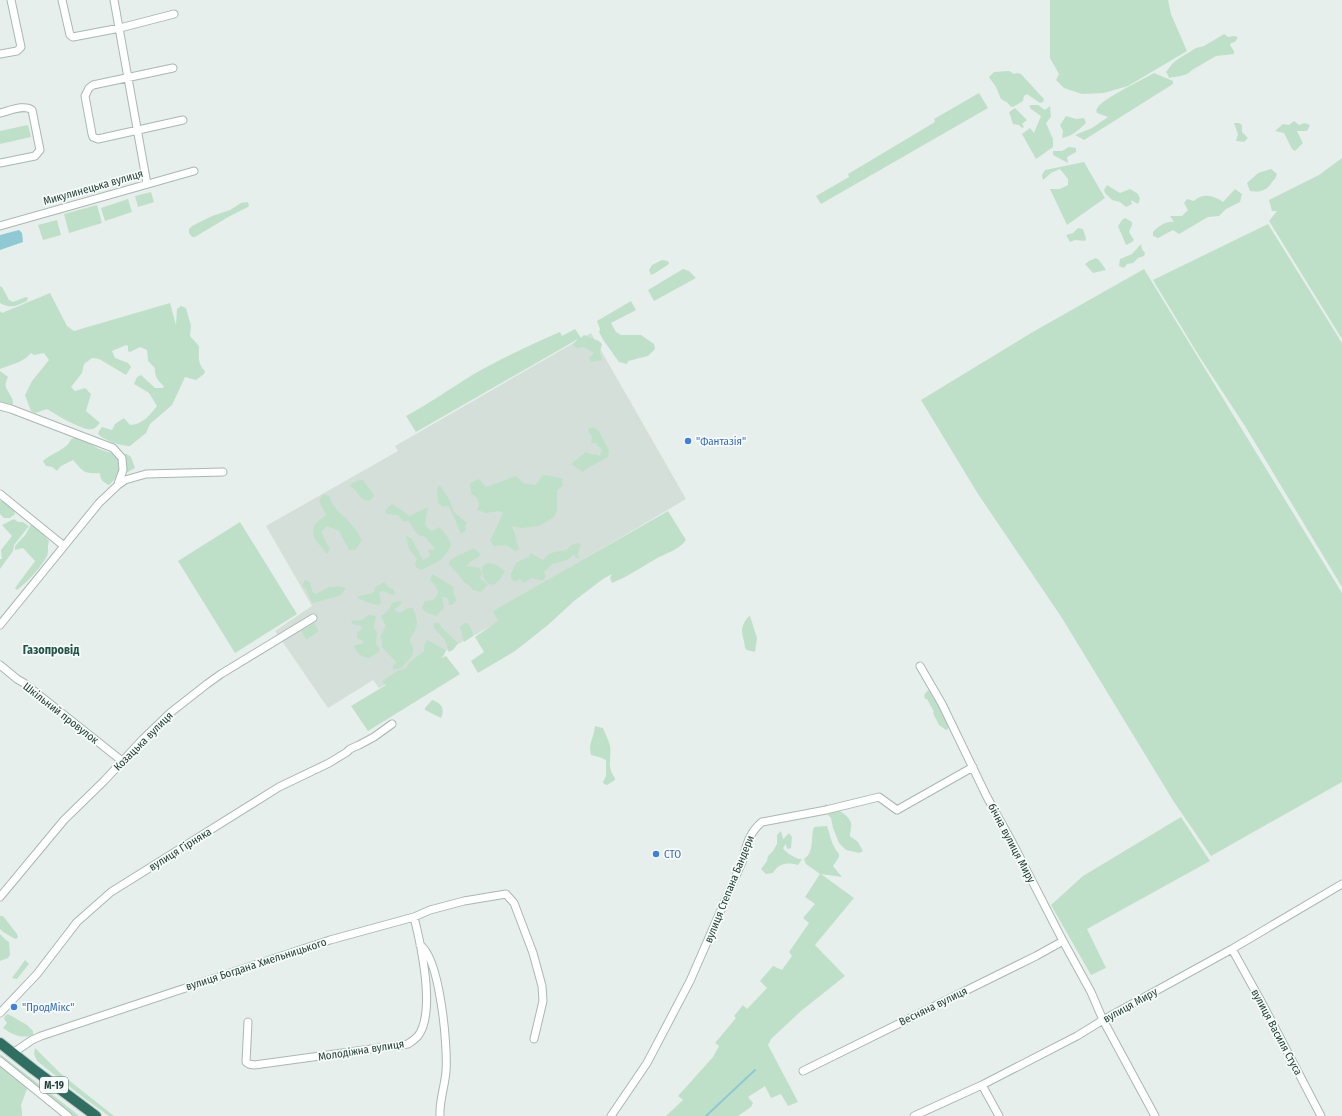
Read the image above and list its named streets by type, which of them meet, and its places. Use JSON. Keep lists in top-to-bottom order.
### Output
{
  "streets": {
    "highway": ["М-19"],
    "street": [
      "Микулинецька вулиця",
      "Шкільний провулок",
      "Козацька вулиця",
      "бічна вулиця Миру",
      "вулиця Гірняка",
      "вулиця Степана Бандери",
      "вулиця Богдана Хмельницького",
      "вулиця Миру",
      "Весняна вулиця",
      "вулиця Василя Стуса",
      "Молодіжна вулиця"
    ]
  },
  "crossings": [
    ["Шкільний провулок", "Козацька вулиця"],
    ["бічна вулиця Миру", "вулиця Степана Бандери"],
    ["бічна вулиця Миру", "вулиця Миру"],
    ["бічна вулиця Миру", "Весняна вулиця"],
    ["вулиця Богдана Хмельницького", "Молодіжна вулиця"],
    ["вулиця Богдана Хмельницького", "М-19"],
    ["вулиця Миру", "вулиця Василя Стуса"]
  ],
  "districts": ["Газопровід"],
  "places": ["\"Фантазія\"", "СТО", "\"ПродМікс\""]
}
